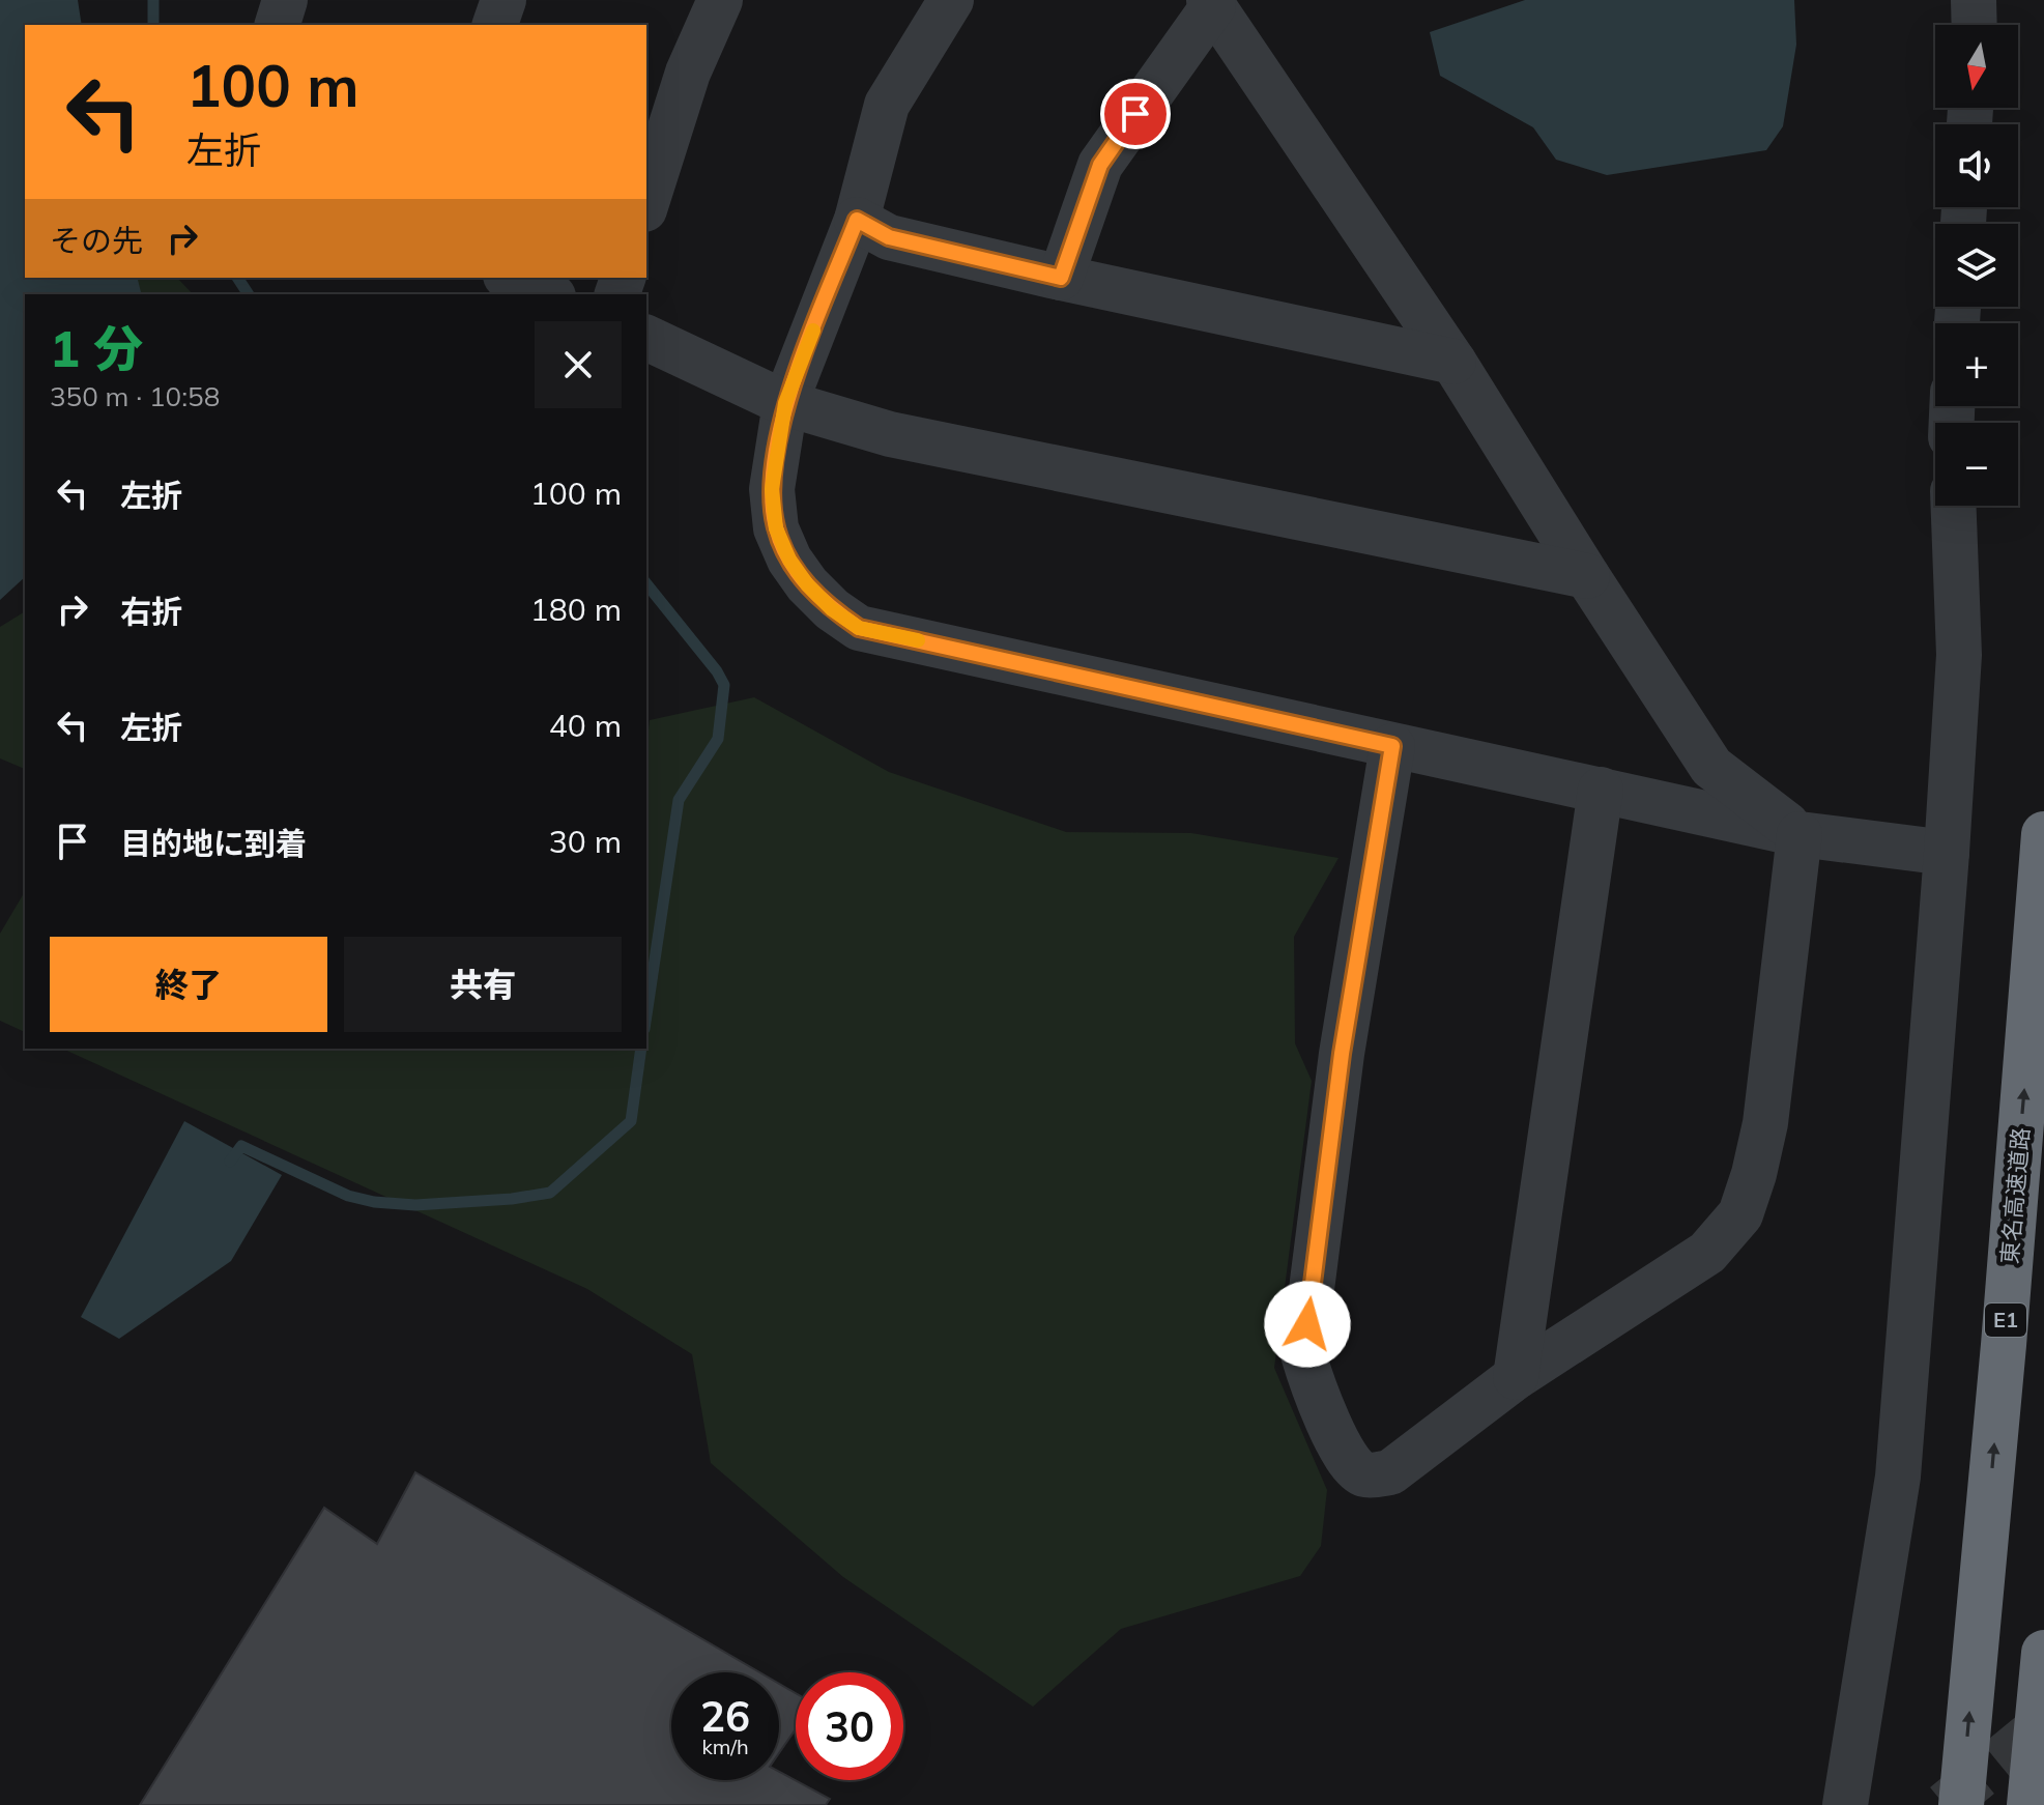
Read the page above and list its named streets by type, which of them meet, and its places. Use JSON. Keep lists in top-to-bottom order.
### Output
{
  "streets": {
    "highway": ["東名高速道路", "E1"]
  },
  "one_way": ["東名高速道路"],
  "north": "bottom",
  "page": {
    "map_buttons": ["+", "−"],
    "turn": ["100 m", "左折"],
    "then": "その先",
    "heading": ["1 分", "350 m · 10:58"],
    "list": [
      {
        "name": "左折",
        "value": "100 m"
      },
      {
        "name": "右折",
        "value": "180 m"
      },
      {
        "name": "左折",
        "value": "40 m"
      },
      {
        "name": "目的地に到着",
        "value": "30 m"
      }
    ],
    "buttons": ["終了", "共有"],
    "speed": "26 km/h",
    "limit": "30"
  }
}
